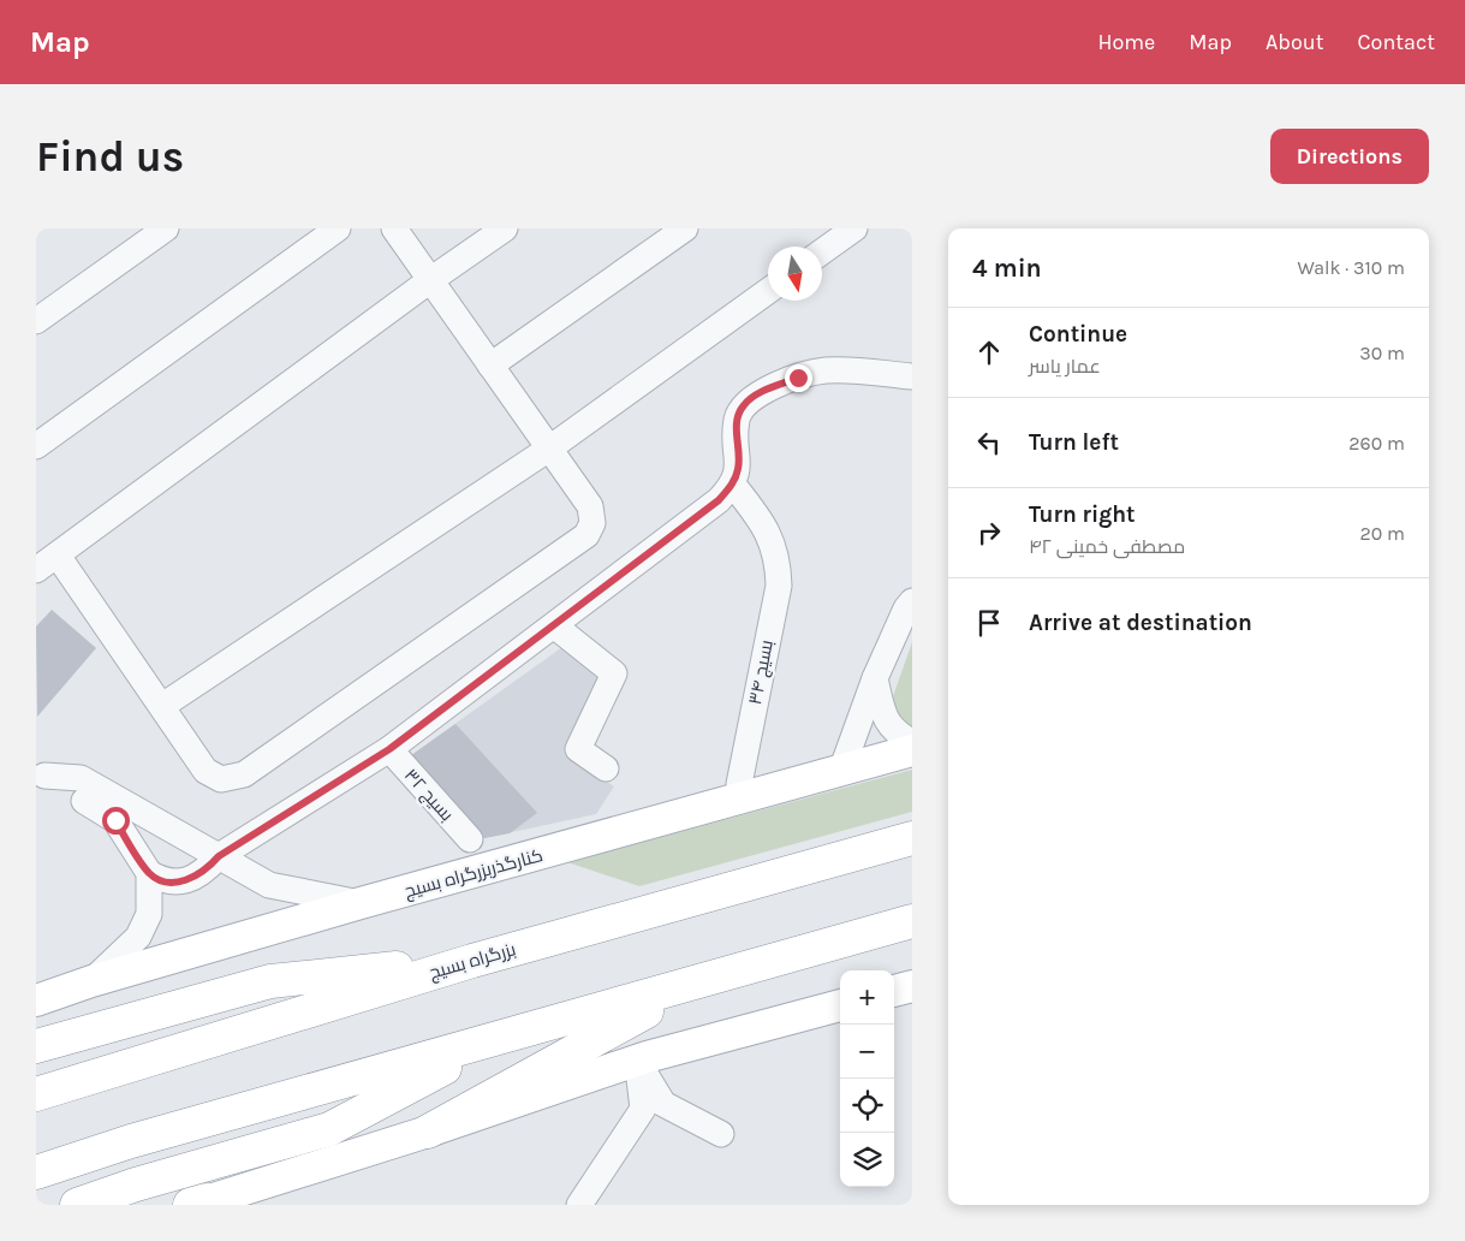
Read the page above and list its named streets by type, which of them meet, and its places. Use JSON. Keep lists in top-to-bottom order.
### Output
{
  "streets": {
    "highway": ["بزرگراه بسیج"],
    "main road": ["کنارگذربزرگراه بسیج"],
    "street": ["بسیج ۳۴", "بسیج ۳۲"]
  },
  "north": "bottom",
  "page": {
    "header": "Map",
    "nav": [
      "Home",
      "Map",
      "About",
      "Contact"
    ],
    "buttons": "Directions",
    "title": "Find us",
    "heading": ["4 min", "Walk · 310 m"],
    "list": [
      ["Continue", "عمار یاسر", "30 m"],
      ["Turn left", "260 m"],
      ["Turn right", "مصطفی خمینی ۴۲", "20 m"],
      "Arrive at destination"
    ],
    "map_buttons": ["+", "−"]
  }
}
